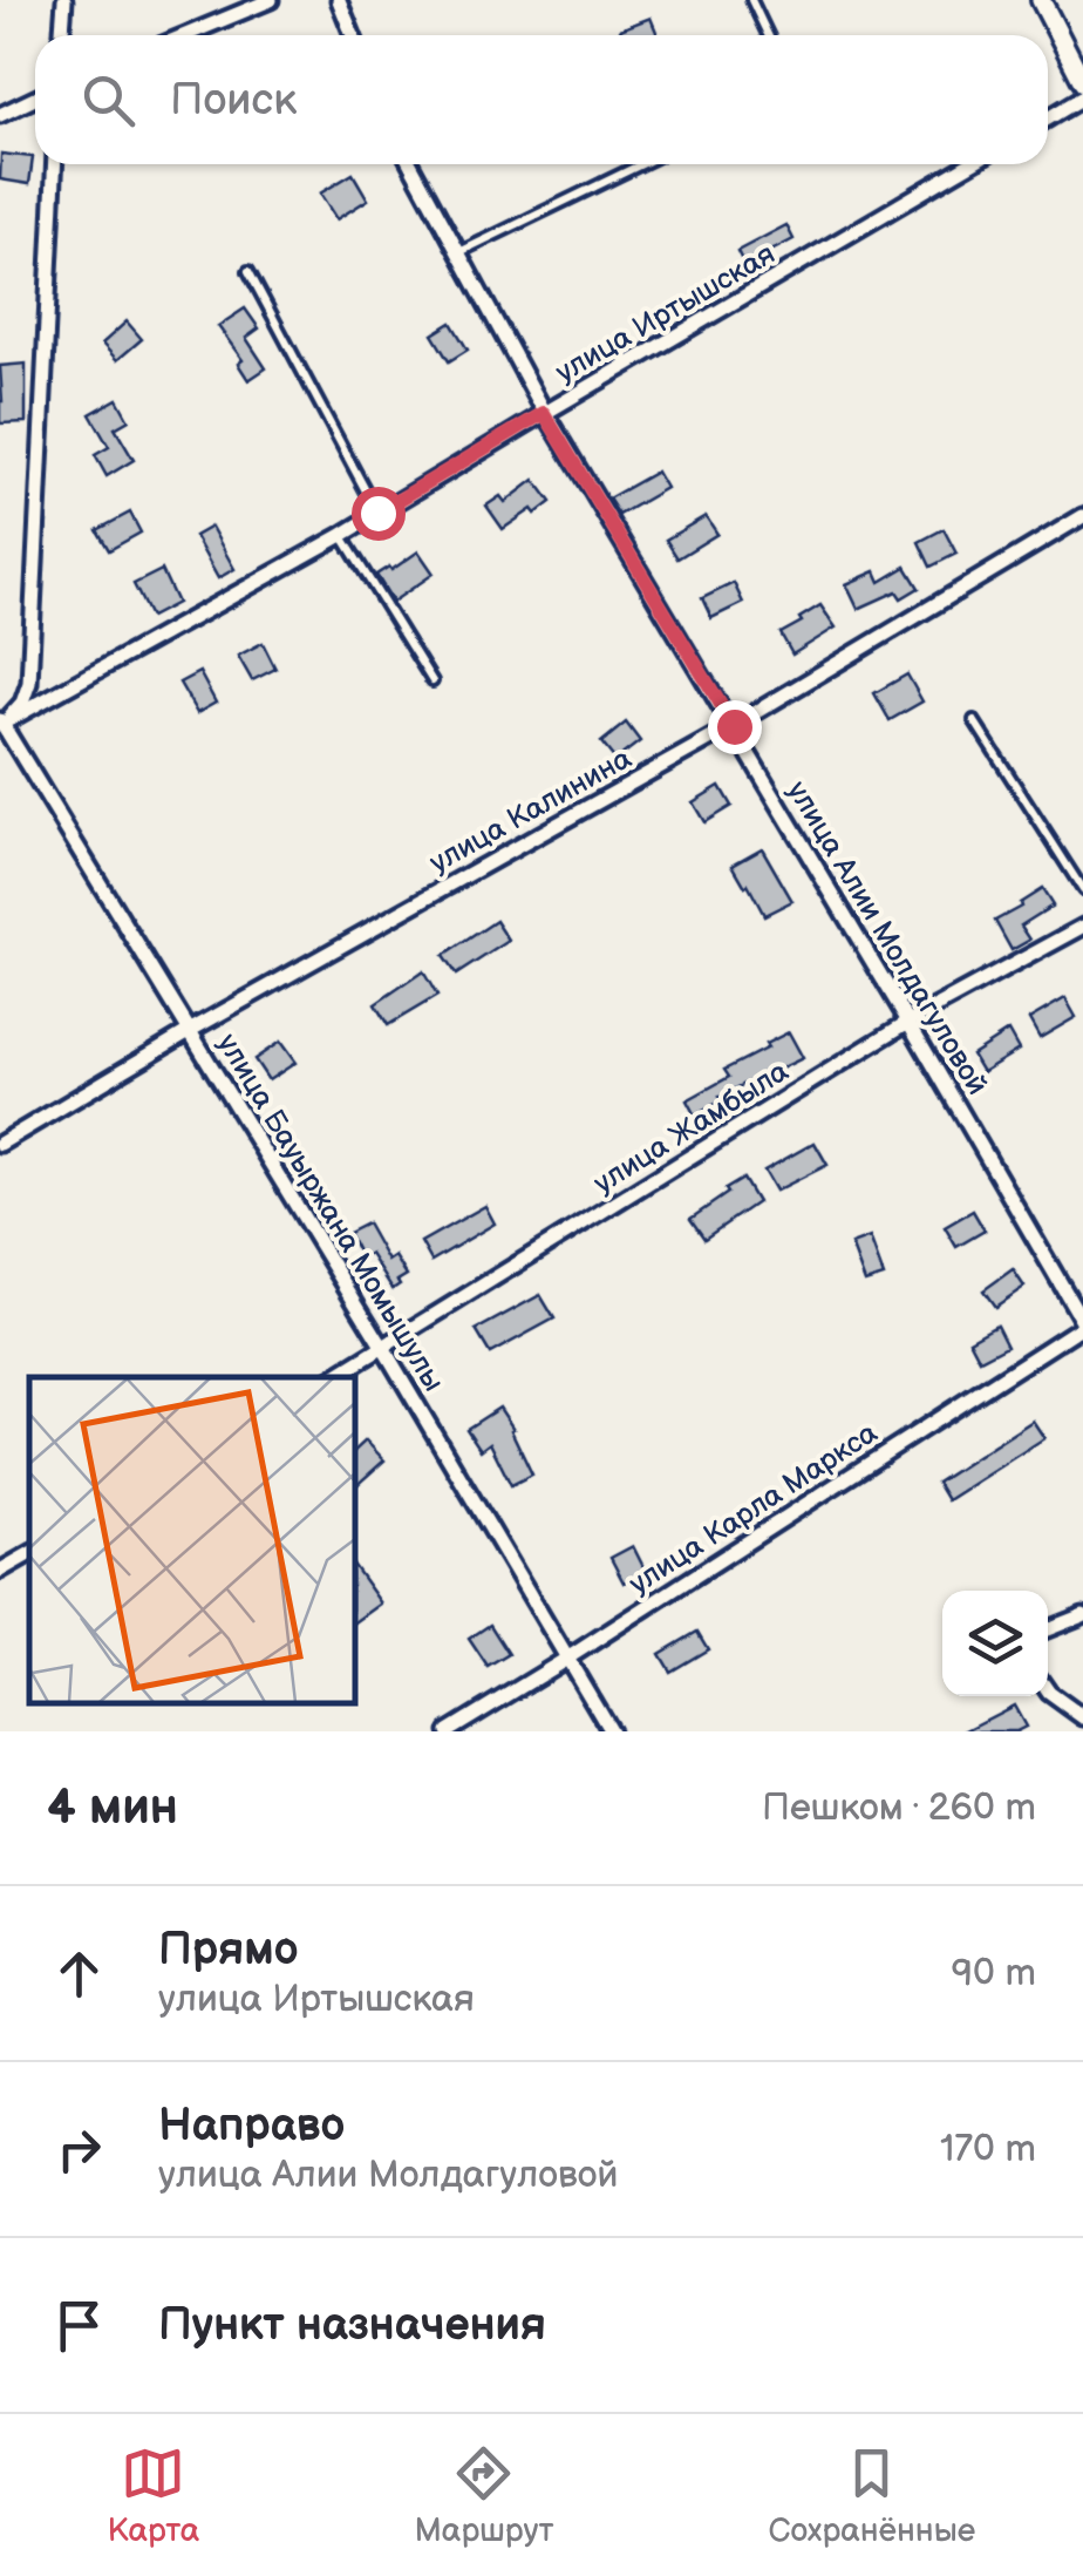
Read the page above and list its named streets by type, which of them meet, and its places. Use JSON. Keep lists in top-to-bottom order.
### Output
{
  "streets": {
    "street": [
      "улица Иртышская",
      "улица Калинина",
      "улица Алии Молдагуловой",
      "улица Жамбыла",
      "улица Бауыржана Момышулы",
      "улица Карла Маркса"
    ]
  },
  "crossings": [
    ["улица Иртышская", "улица Алии Молдагуловой"],
    ["улица Иртышская", "улица Бауыржана Момышулы"],
    ["улица Калинина", "улица Алии Молдагуловой"],
    ["улица Калинина", "улица Бауыржана Момышулы"],
    ["улица Алии Молдагуловой", "улица Жамбыла"],
    ["улица Алии Молдагуловой", "улица Карла Маркса"],
    ["улица Жамбыла", "улица Бауыржана Момышулы"],
    ["улица Бауыржана Момышулы", "улица Карла Маркса"]
  ],
  "page": {
    "search": "Поиск",
    "heading": ["4 мин", "Пешком · 260 m"],
    "list": [
      ["Прямо", "улица Иртышская", "90 m"],
      ["Направо", "улица Алии Молдагуловой", "170 m"],
      "Пункт назначения"
    ],
    "nav": ["Карта", "Маршрут", "Сохранённые"]
  }
}
